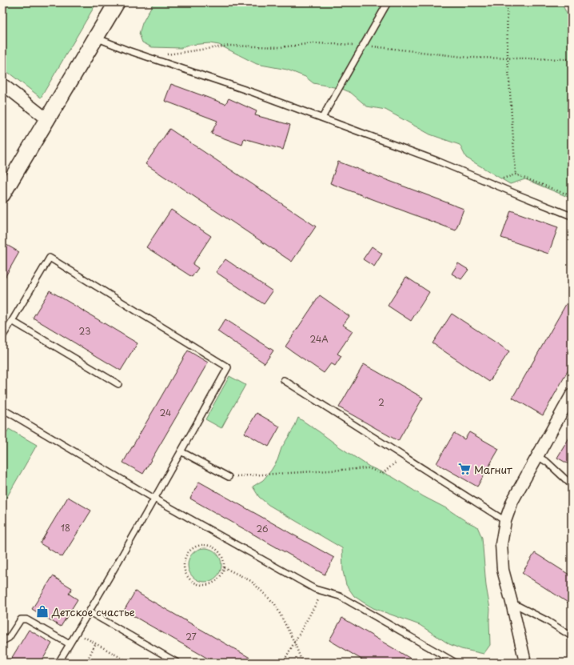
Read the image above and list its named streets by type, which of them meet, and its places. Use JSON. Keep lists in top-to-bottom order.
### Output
{
  "places": {
    "supermarket": ["Магнит"],
    "shop": ["Детское счастье"]
  },
  "house_numbers": [
    "23",
    "24А",
    "2",
    "24",
    "18",
    "26",
    "27"
  ]
}
